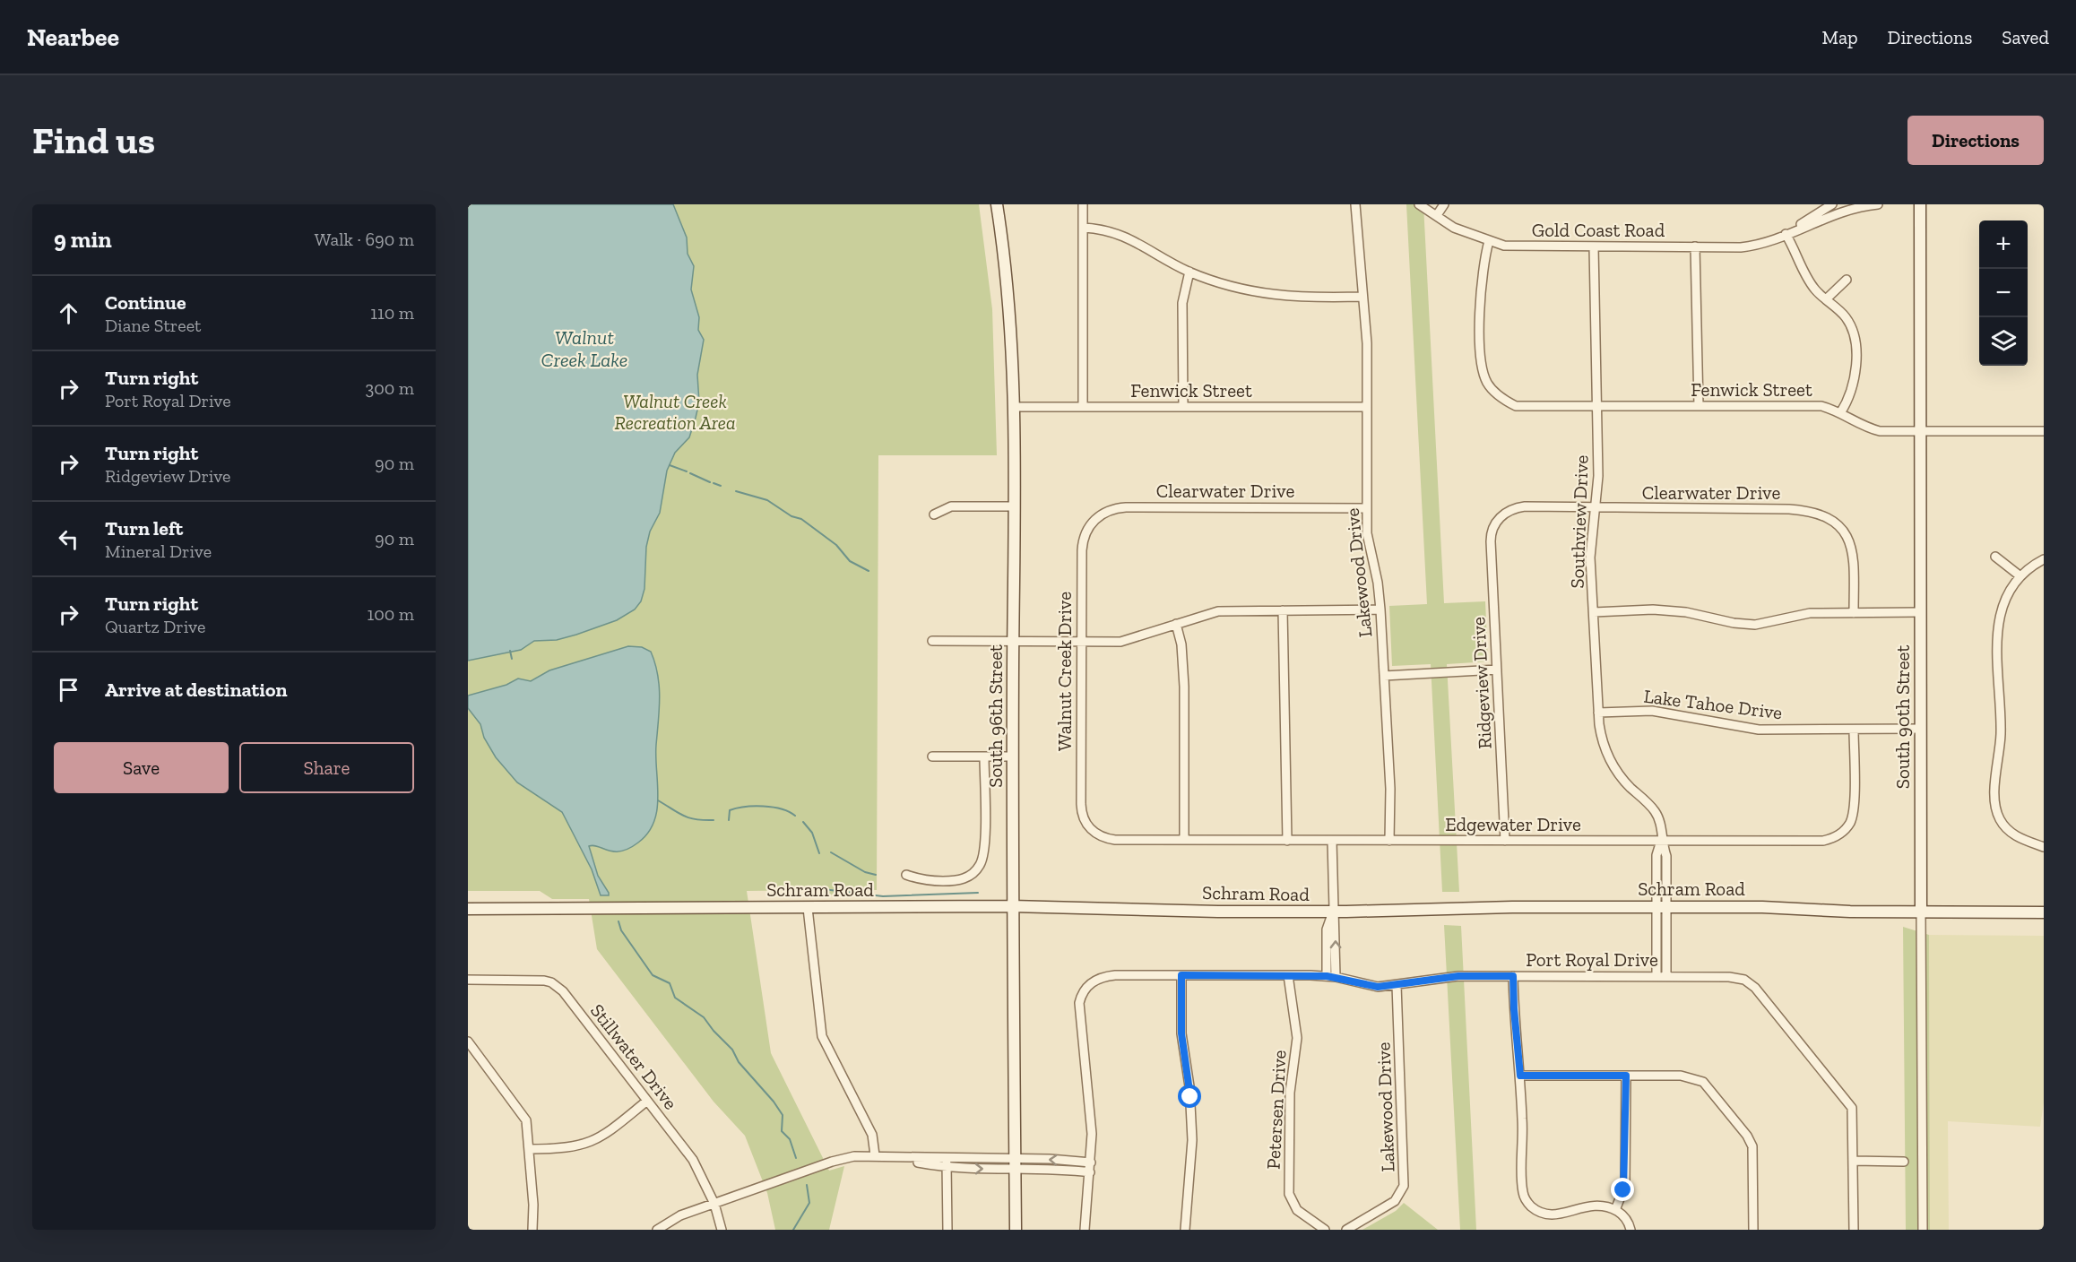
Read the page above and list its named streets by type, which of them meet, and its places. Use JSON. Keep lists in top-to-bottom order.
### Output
{
  "streets": {
    "main road": ["South 96th Street", "South 90th Street", "Schram Road"],
    "street": [
      "Gold Coast Road",
      "Fenwick Street",
      "Clearwater Drive",
      "Southview Drive",
      "Lakewood Drive",
      "Walnut Creek Drive",
      "Ridgeview Drive",
      "Lake Tahoe Drive",
      "Edgewater Drive",
      "Port Royal Drive",
      "Stillwater Drive",
      "Petersen Drive"
    ]
  },
  "crossings": [
    ["Gold Coast Road", "Fenwick Street"],
    ["Gold Coast Road", "Southview Drive"],
    ["Fenwick Street", "Southview Drive"],
    ["Fenwick Street", "Lakewood Drive"],
    ["Fenwick Street", "South 96th Street"],
    ["Fenwick Street", "South 90th Street"],
    ["Clearwater Drive", "Southview Drive"],
    ["Clearwater Drive", "Lakewood Drive"],
    ["Clearwater Drive", "Walnut Creek Drive"],
    ["Clearwater Drive", "Ridgeview Drive"],
    ["Southview Drive", "Lake Tahoe Drive"],
    ["Southview Drive", "Edgewater Drive"],
    ["Southview Drive", "Schram Road"],
    ["Southview Drive", "Port Royal Drive"],
    ["Lakewood Drive", "Edgewater Drive"],
    ["Lakewood Drive", "Port Royal Drive"],
    ["Walnut Creek Drive", "Edgewater Drive"],
    ["Ridgeview Drive", "Edgewater Drive"],
    ["Lake Tahoe Drive", "South 90th Street"],
    ["Lake Tahoe Drive", "Edgewater Drive"],
    ["South 96th Street", "Schram Road"],
    ["South 90th Street", "Schram Road"],
    ["Port Royal Drive", "Petersen Drive"]
  ],
  "water": ["Walnut Creek Lake"],
  "parks": ["Walnut Creek Recreation Area"],
  "page": {
    "header": "Nearbee",
    "nav": ["Map", "Directions", "Saved"],
    "buttons": [
      "Directions",
      ["Save", "Share"]
    ],
    "title": "Find us",
    "heading": ["9 min", "Walk · 690 m"],
    "map_buttons": ["+", "−"],
    "list": [
      ["Continue", "Diane Street", "110 m"],
      ["Turn right", "Port Royal Drive", "300 m"],
      ["Turn right", "Ridgeview Drive", "90 m"],
      ["Turn left", "Mineral Drive", "90 m"],
      ["Turn right", "Quartz Drive", "100 m"],
      "Arrive at destination"
    ]
  }
}
